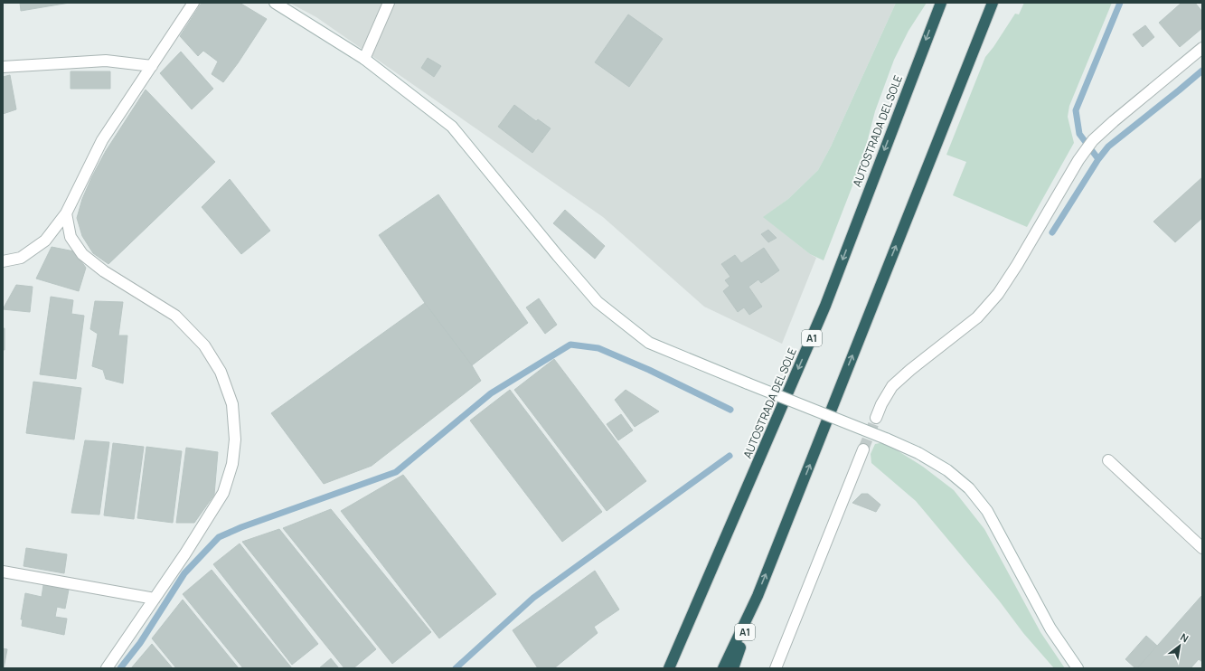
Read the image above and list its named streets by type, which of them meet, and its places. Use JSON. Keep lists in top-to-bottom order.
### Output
{
  "streets": {
    "highway": ["AUTOSTRADA DEL SOLE", "A1"]
  },
  "north": "top right"
}
